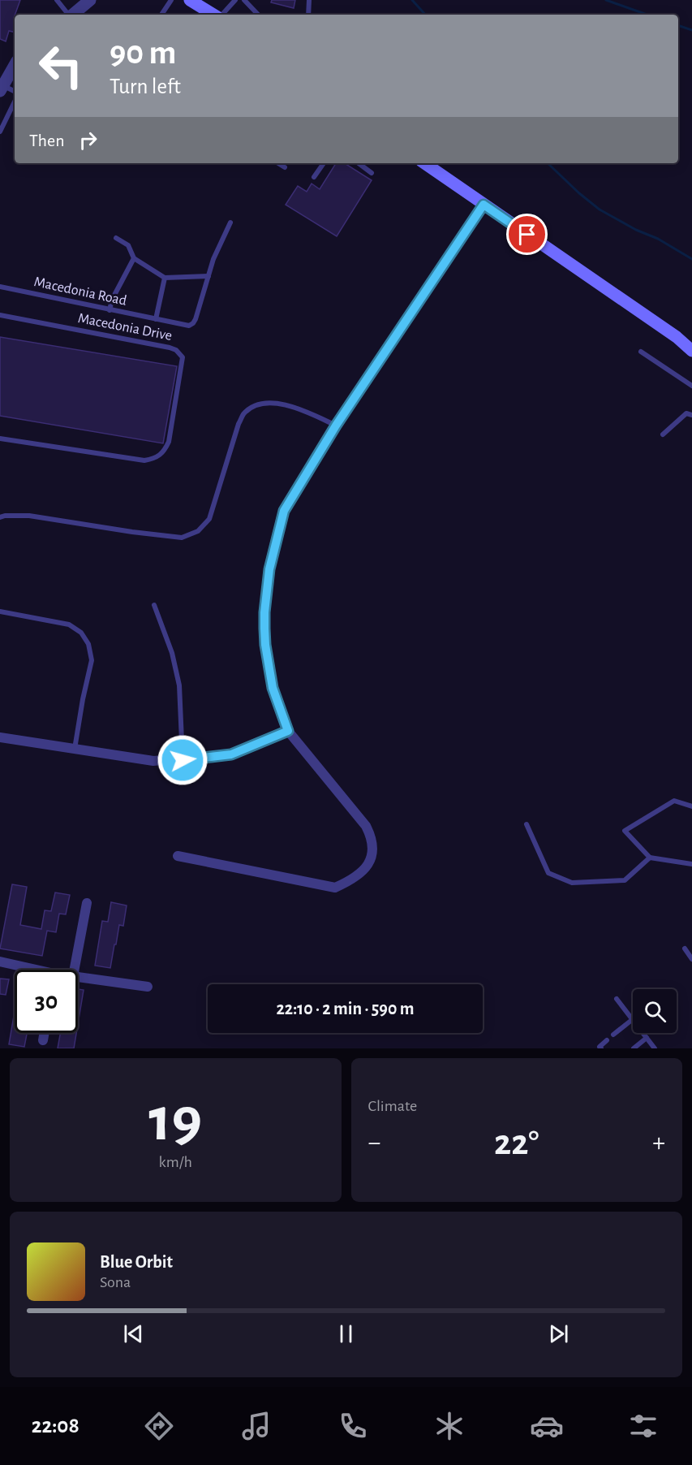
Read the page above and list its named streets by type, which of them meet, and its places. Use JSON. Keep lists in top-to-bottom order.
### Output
{
  "streets": {
    "lane": ["Macedonia Road", "Macedonia Drive"]
  },
  "page": {
    "turn": ["90 m", "Turn left"],
    "then": "Then",
    "limit": "30",
    "trip": "22:10 · 2 min · 590 m",
    "tile": [
      ["19", "km/h"],
      "Climate"
    ],
    "heat": ["−", "22°", "+"],
    "song": ["Blue Orbit", "Sona"],
    "tabs": "22:08"
  }
}
